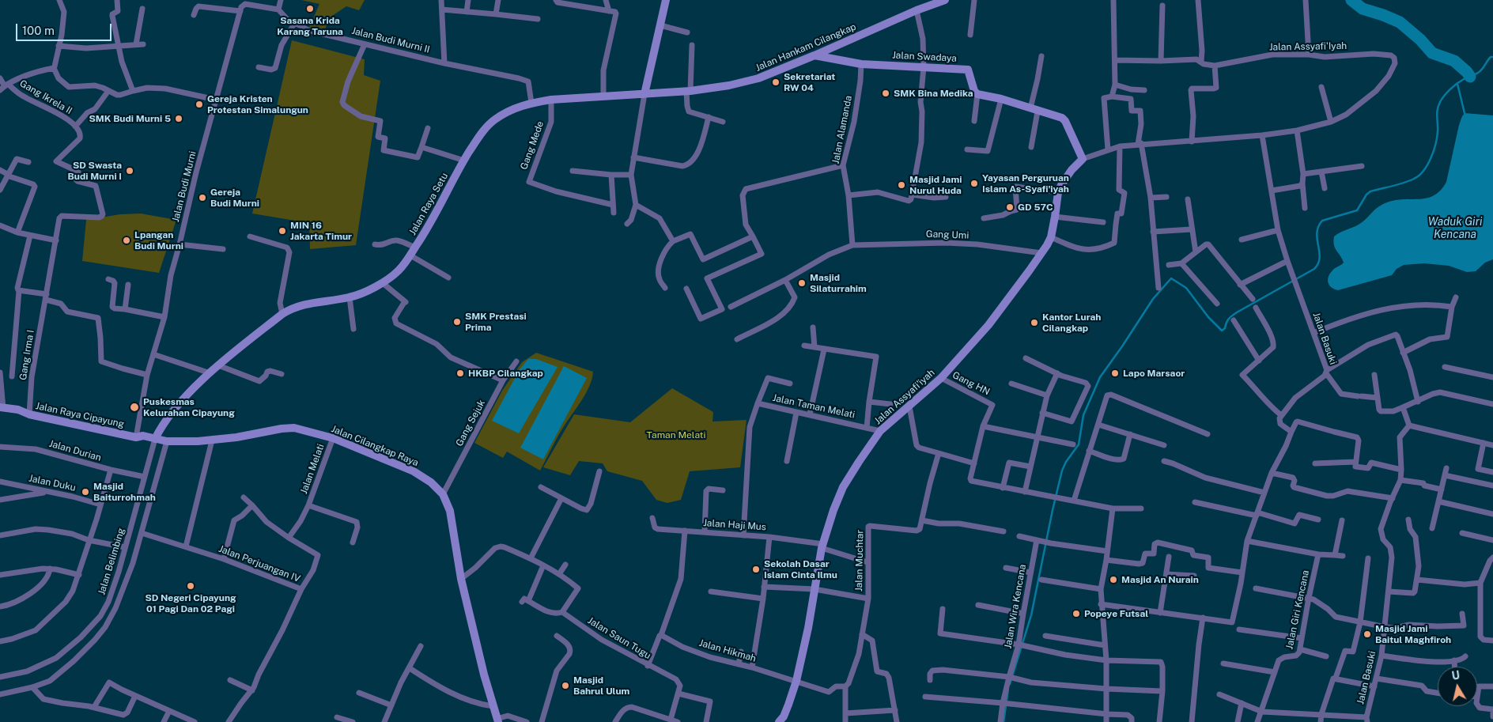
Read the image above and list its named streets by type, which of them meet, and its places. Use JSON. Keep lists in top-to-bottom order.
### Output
{
  "streets": {
    "street": [
      "Jalan Budi Murni II",
      "Jalan Assyafi'Iyah",
      "Jalan Hankam Cilangkap",
      "Jalan Swadaya",
      "Gang Ikrela II",
      "Jalan Alamanda",
      "Gang Mede",
      "Jalan Budi Murni",
      "Jalan Raya Setu",
      "Gang Umi",
      "Jalan Basuki",
      "Gang Irma I",
      "Gang HN",
      "Jalan Assyafi'iyah",
      "Jalan Taman Melati",
      "Jalan Raya Cipayung",
      "Gang Sejuk",
      "Jalan Cilangkap Raya",
      "Jalan Durian",
      "Jalan Melati",
      "Jalan Duku",
      "Jalan Haji Mus",
      "Jalan Muchtar",
      "Jalan Belimbing",
      "Jalan Perjuangan IV",
      "Jalan Wira Kencana",
      "Jalan Giri Kencana",
      "Jalan Saun Tugu",
      "Jalan Hikmah"
    ]
  },
  "crossings": [
    ["Jalan Budi Murni II", "Jalan Raya Setu"],
    ["Jalan Assyafi'Iyah", "Jalan Basuki"],
    ["Jalan Assyafi'Iyah", "Jalan Assyafi'iyah"],
    ["Jalan Hankam Cilangkap", "Jalan Swadaya"],
    ["Jalan Hankam Cilangkap", "Jalan Raya Setu"],
    ["Jalan Swadaya", "Jalan Alamanda"],
    ["Gang Ikrela II", "Gang Irma I"],
    ["Jalan Alamanda", "Gang Umi"],
    ["Gang Mede", "Jalan Raya Setu"],
    ["Jalan Budi Murni", "Jalan Raya Cipayung"],
    ["Jalan Raya Setu", "Jalan Raya Cipayung"],
    ["Jalan Raya Setu", "Jalan Cilangkap Raya"],
    ["Jalan Raya Setu", "Jalan Belimbing"],
    ["Gang Umi", "Jalan Assyafi'iyah"],
    ["Gang Irma I", "Jalan Raya Cipayung"],
    ["Gang HN", "Jalan Assyafi'iyah"],
    ["Jalan Assyafi'iyah", "Jalan Taman Melati"],
    ["Jalan Assyafi'iyah", "Jalan Haji Mus"],
    ["Jalan Assyafi'iyah", "Jalan Hikmah"],
    ["Jalan Taman Melati", "Jalan Haji Mus"],
    ["Jalan Raya Cipayung", "Jalan Cilangkap Raya"],
    ["Jalan Raya Cipayung", "Jalan Belimbing"],
    ["Gang Sejuk", "Jalan Cilangkap Raya"],
    ["Jalan Cilangkap Raya", "Jalan Melati"],
    ["Jalan Cilangkap Raya", "Jalan Belimbing"],
    ["Jalan Durian", "Jalan Belimbing"],
    ["Jalan Haji Mus", "Jalan Muchtar"],
    ["Jalan Muchtar", "Jalan Hikmah"]
  ],
  "water": ["Waduk Giri Kencana"],
  "parks": ["Taman Melati"],
  "places": [
    "Sasana Krida Karang Taruna",
    "Sekretariat RW 04",
    "SMK Bina Medika",
    "Gereja Kristen Protestan Simalungun",
    "SMK Budi Murni 5",
    "SD Swasta Budi Murni I",
    "Yayasan Perguruan Islam As-Syafi'iyah",
    "Masjid Jami Nurul Huda",
    "Gereja Budi Murni",
    "GD 57C",
    "MIN 16 Jakarta Timur",
    "Lpangan Budi Murni",
    "Masjid Silaturrahim",
    "SMK Prestasi Prima",
    "Kantor Lurah Cilangkap",
    "HKBP Cilangkap",
    "Lapo Marsaor",
    "Puskesmas Kelurahan Cipayung",
    "Masjid Baiturrohmah",
    "Sekolah Dasar Islam Cinta Ilmu",
    "Masjid An Nurain",
    "SD Negeri Cipayung 01 Pagi Dan 02 Pagi",
    "Popeye Futsal",
    "Masjid Jami Baitul Maghfiroh",
    "Masjid Bahrul Ulum"
  ],
  "scale_bar": "100 m",
  "north": "top"
}
